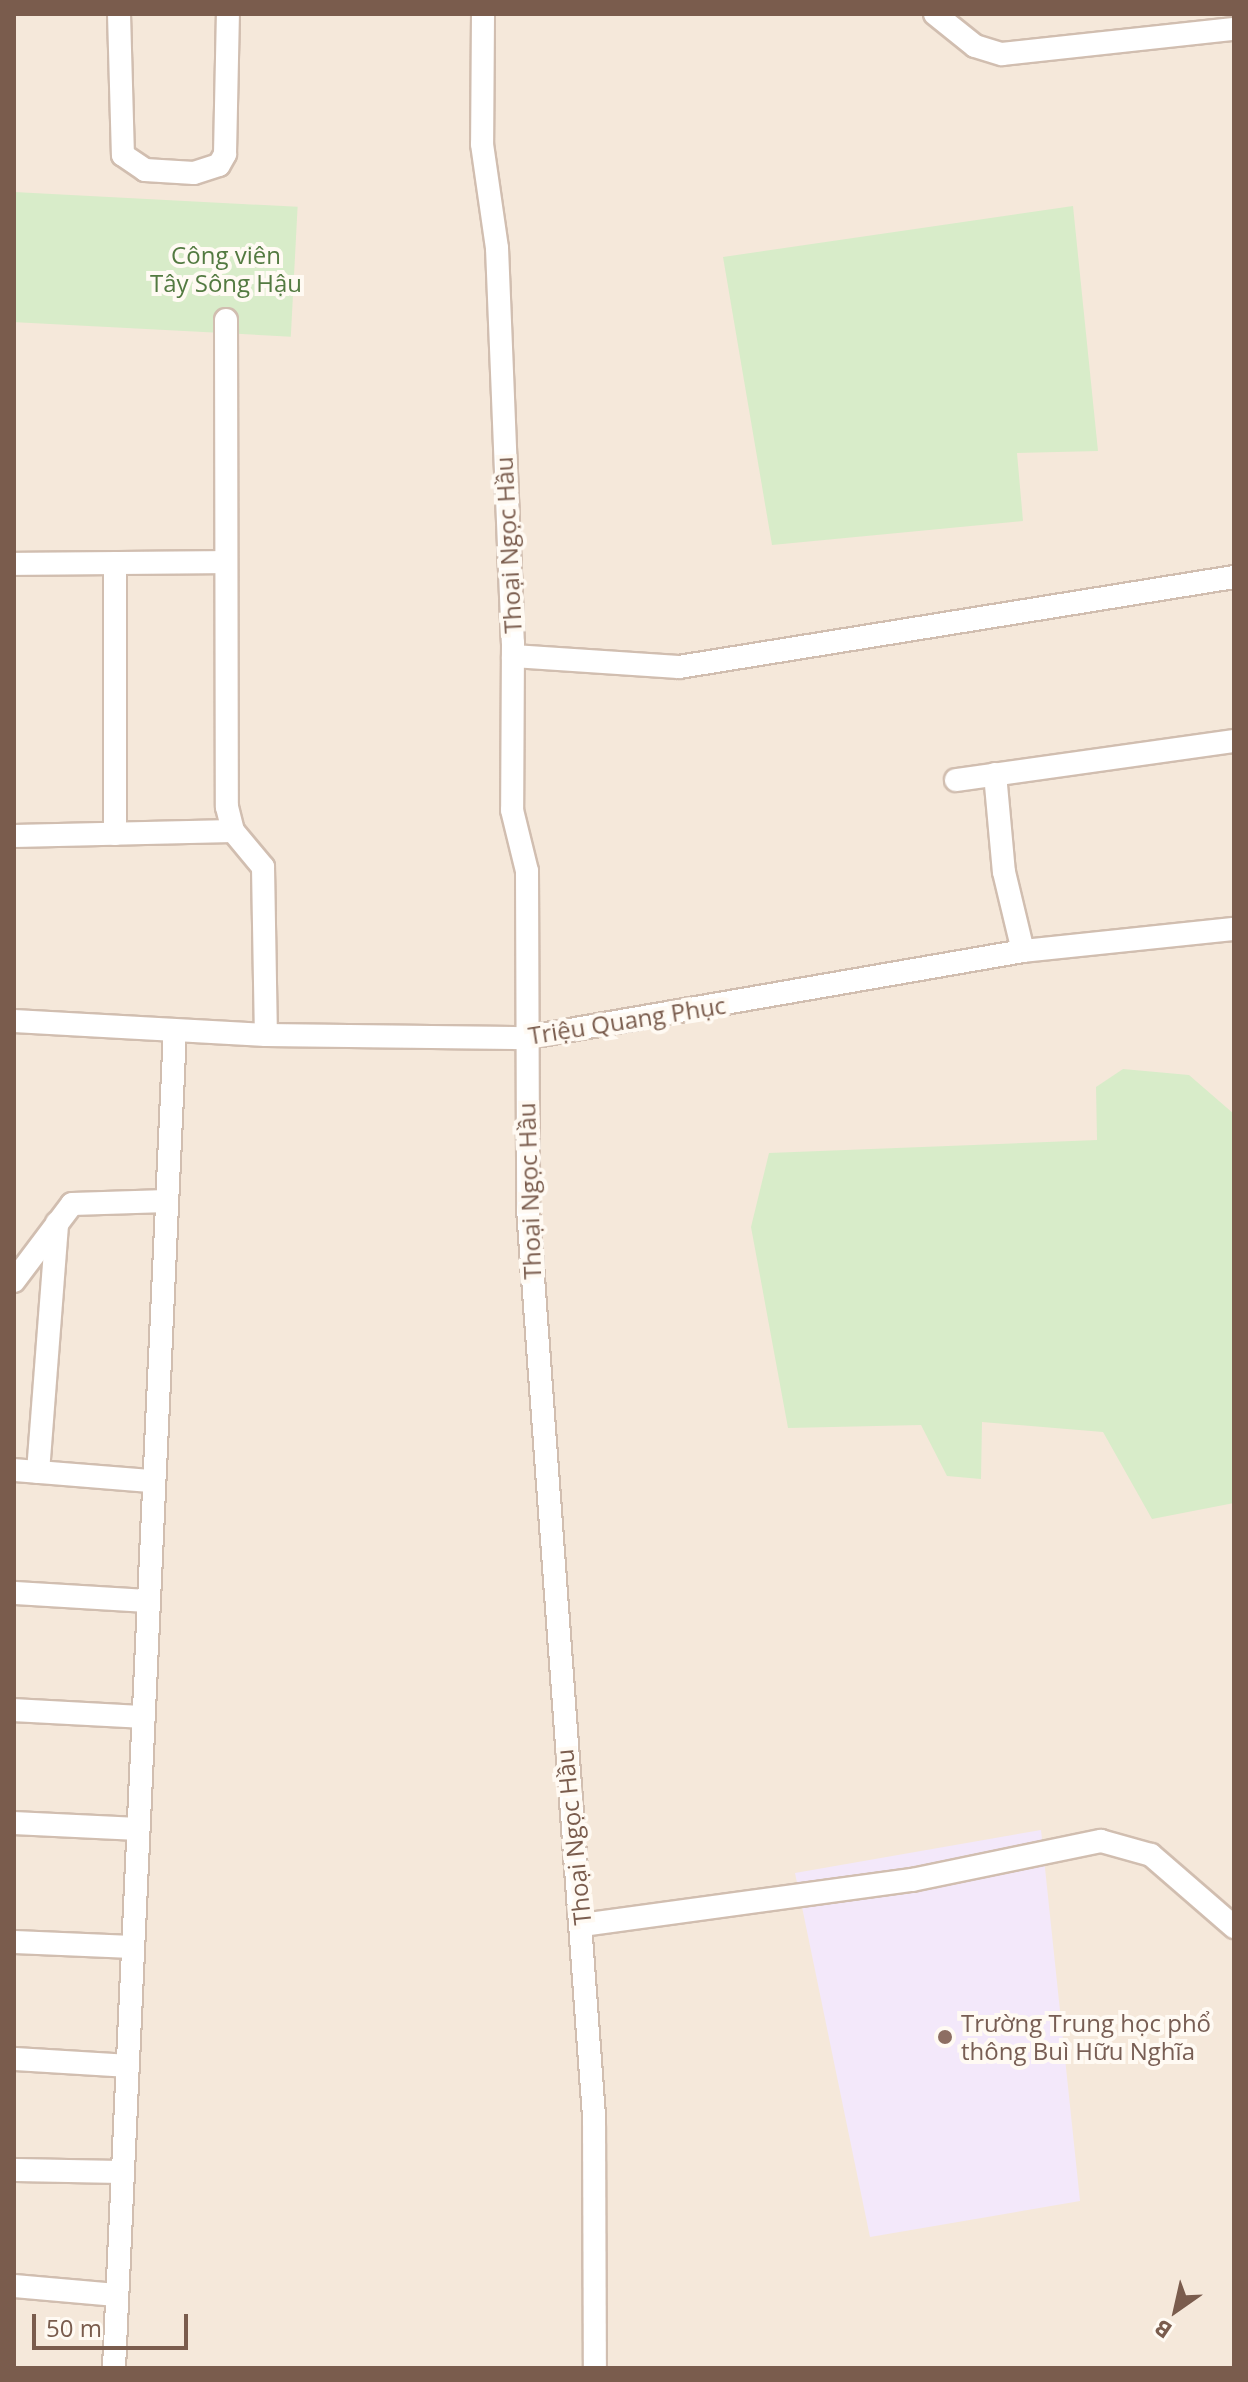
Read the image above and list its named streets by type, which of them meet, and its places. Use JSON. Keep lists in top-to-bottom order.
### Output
{
  "streets": {
    "street": ["Thoại Ngọc Hầu", "Triệu Quang Phục"]
  },
  "crossings": [
    ["Thoại Ngọc Hầu", "Triệu Quang Phục"]
  ],
  "parks": ["Công viên Tây Sông Hậu"],
  "places": ["Trường Trung học phổ thông Buì Hữu Nghĩa"],
  "scale_bar": "50 m",
  "north": "bottom left"
}
